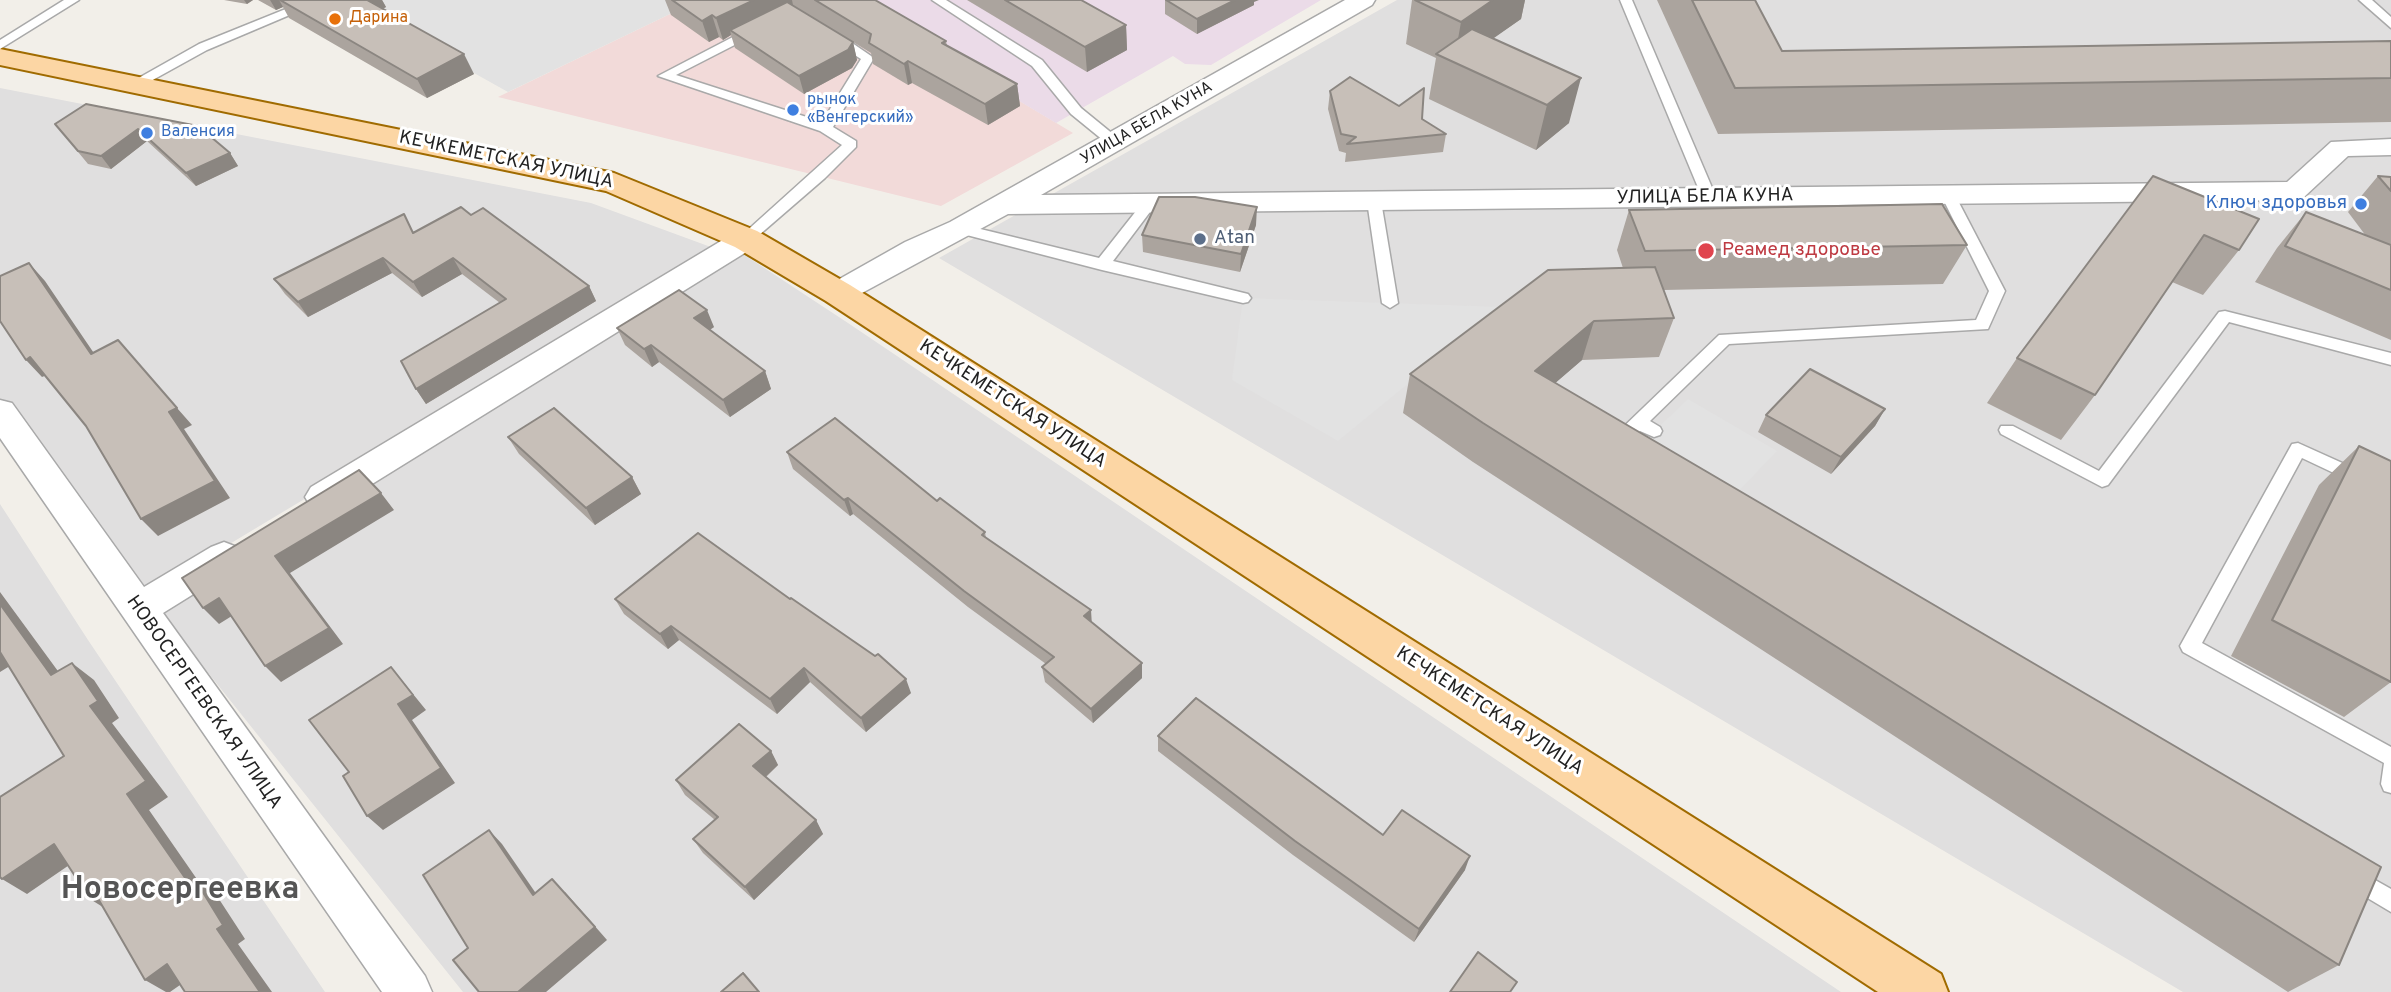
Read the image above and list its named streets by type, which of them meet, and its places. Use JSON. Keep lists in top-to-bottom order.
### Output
{
  "streets": {
    "main road": ["КЕЧКЕМЕТСКАЯ УЛИЦА"],
    "street": ["УЛИЦА БЕЛА КУНА", "НОВОСЕРГЕЕВСКАЯ УЛИЦА"]
  },
  "crossings": [
    ["УЛИЦА БЕЛА КУНА", "КЕЧКЕМЕТСКАЯ УЛИЦА"]
  ],
  "districts": ["Новосергеевка"],
  "places": [
    "Дарина",
    "рынок «Венгерский»",
    "Валенсия",
    "Ключ здоровья",
    "Аtan",
    "Реамед здоровье"
  ]
}
